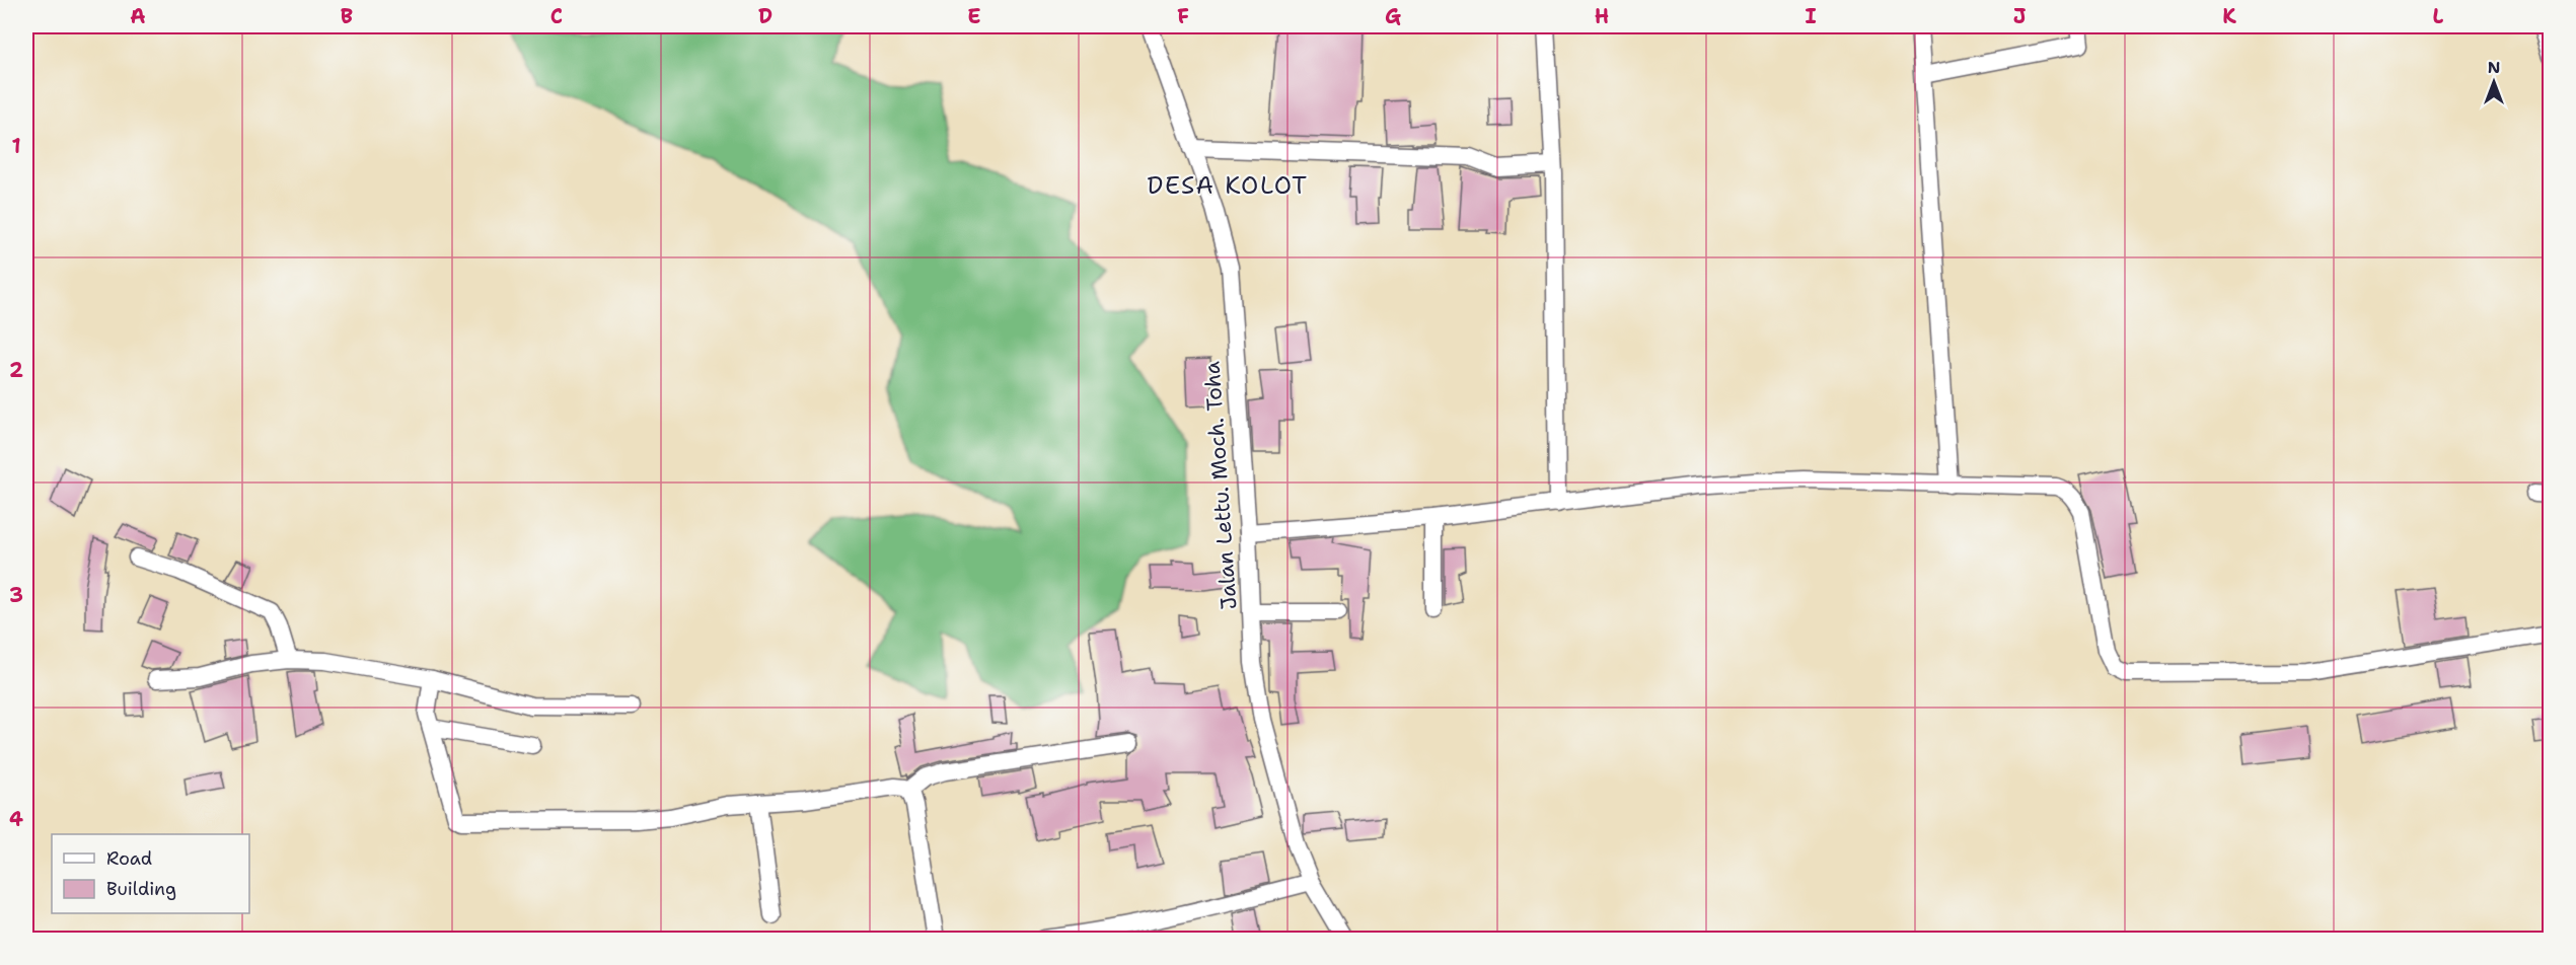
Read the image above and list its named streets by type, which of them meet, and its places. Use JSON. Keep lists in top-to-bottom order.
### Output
{
  "streets": {
    "street": ["Jalan Lettu. Moch. Toha"]
  },
  "districts": ["DESA KOLOT"],
  "legend": ["Road", "Building"],
  "north": "top",
  "grid": {
    "columns": [
      "A",
      "B",
      "C",
      "D",
      "E",
      "F",
      "G",
      "H",
      "I",
      "J",
      "K",
      "L"
    ],
    "rows": [
      "1",
      "2",
      "3",
      "4"
    ]
  }
}
